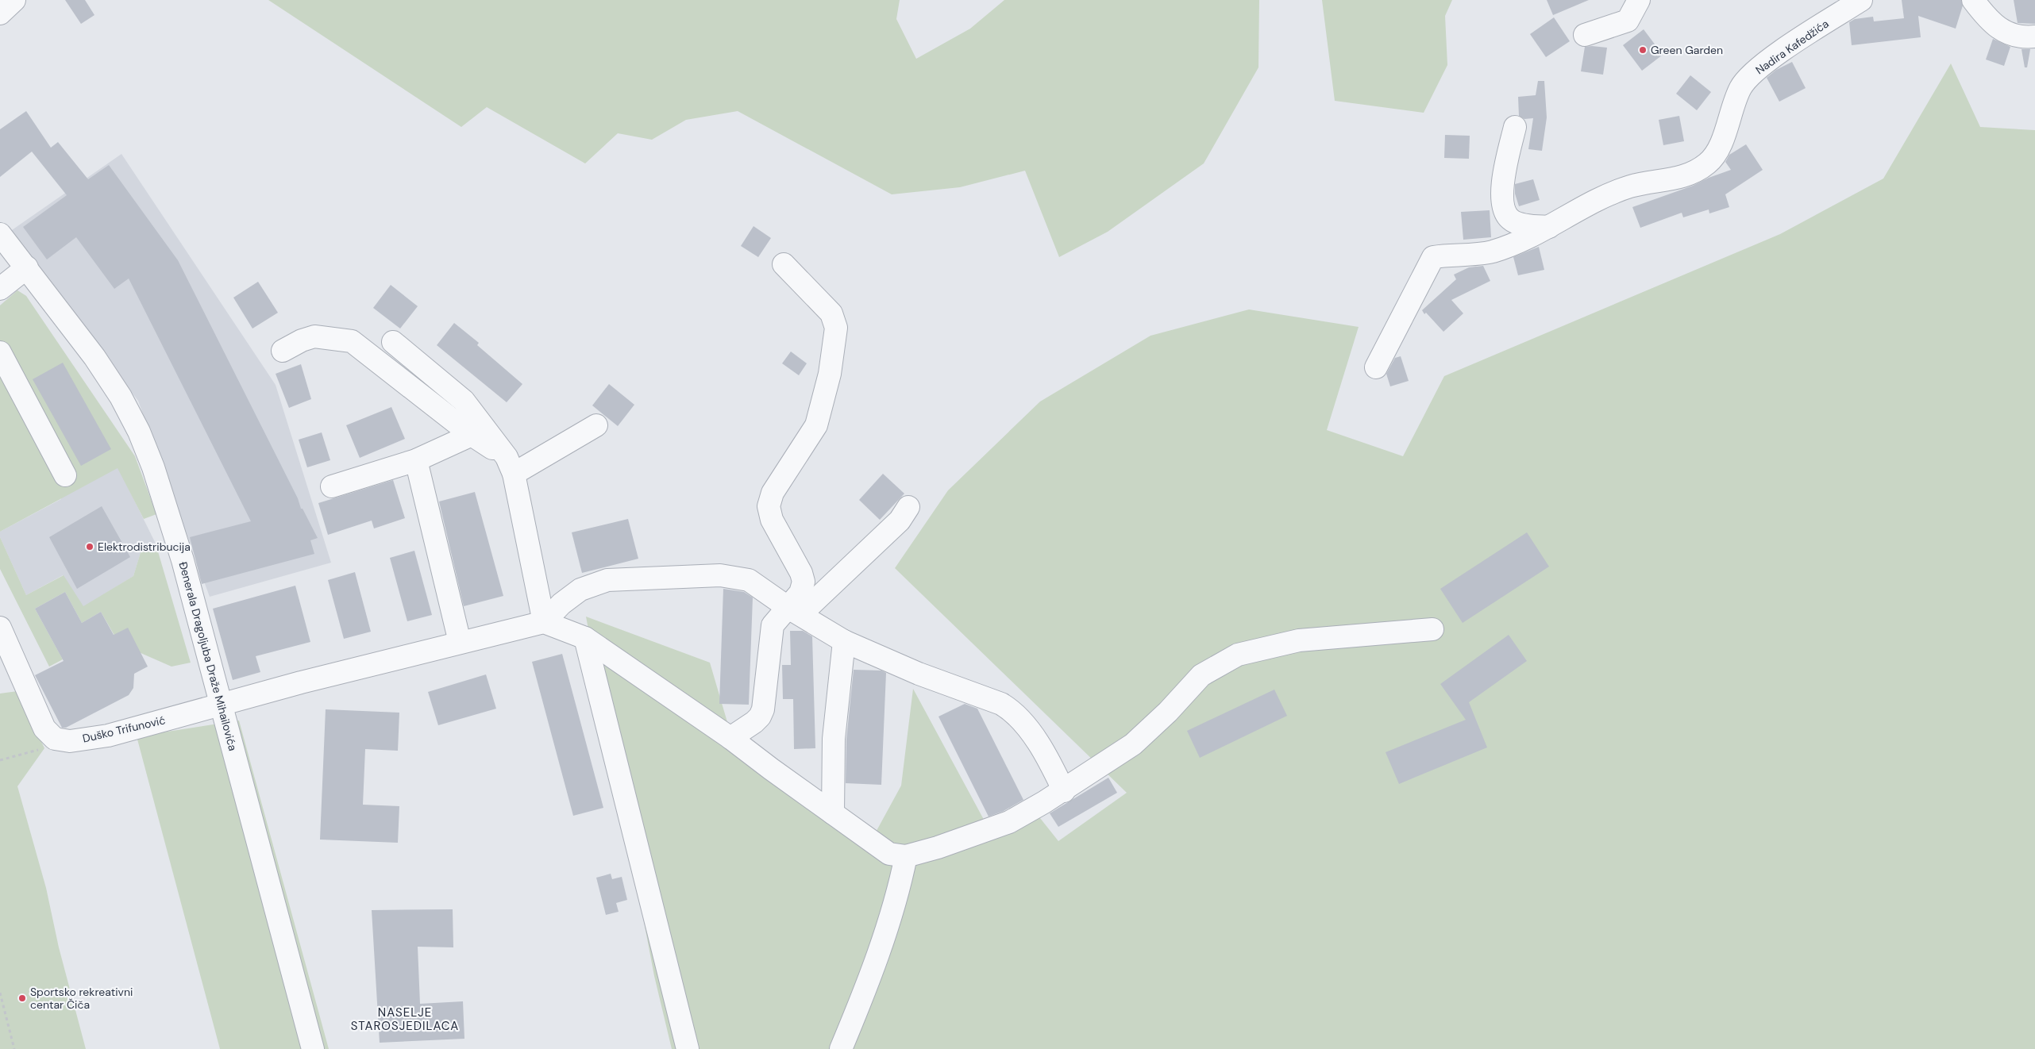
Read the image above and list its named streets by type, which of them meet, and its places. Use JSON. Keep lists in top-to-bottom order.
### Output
{
  "streets": {
    "street": ["Nadira Kafedžića", "Đenerala Dragoljuba Draže Mihailovića", "Duško Trifunović"]
  },
  "crossings": [
    ["Đenerala Dragoljuba Draže Mihailovića", "Duško Trifunović"]
  ],
  "districts": ["NASELJE STAROSJEDILACA"],
  "places": ["Green Garden", "Elektrodistribucija", "Sportsko rekreativni centar Čiča"]
}
